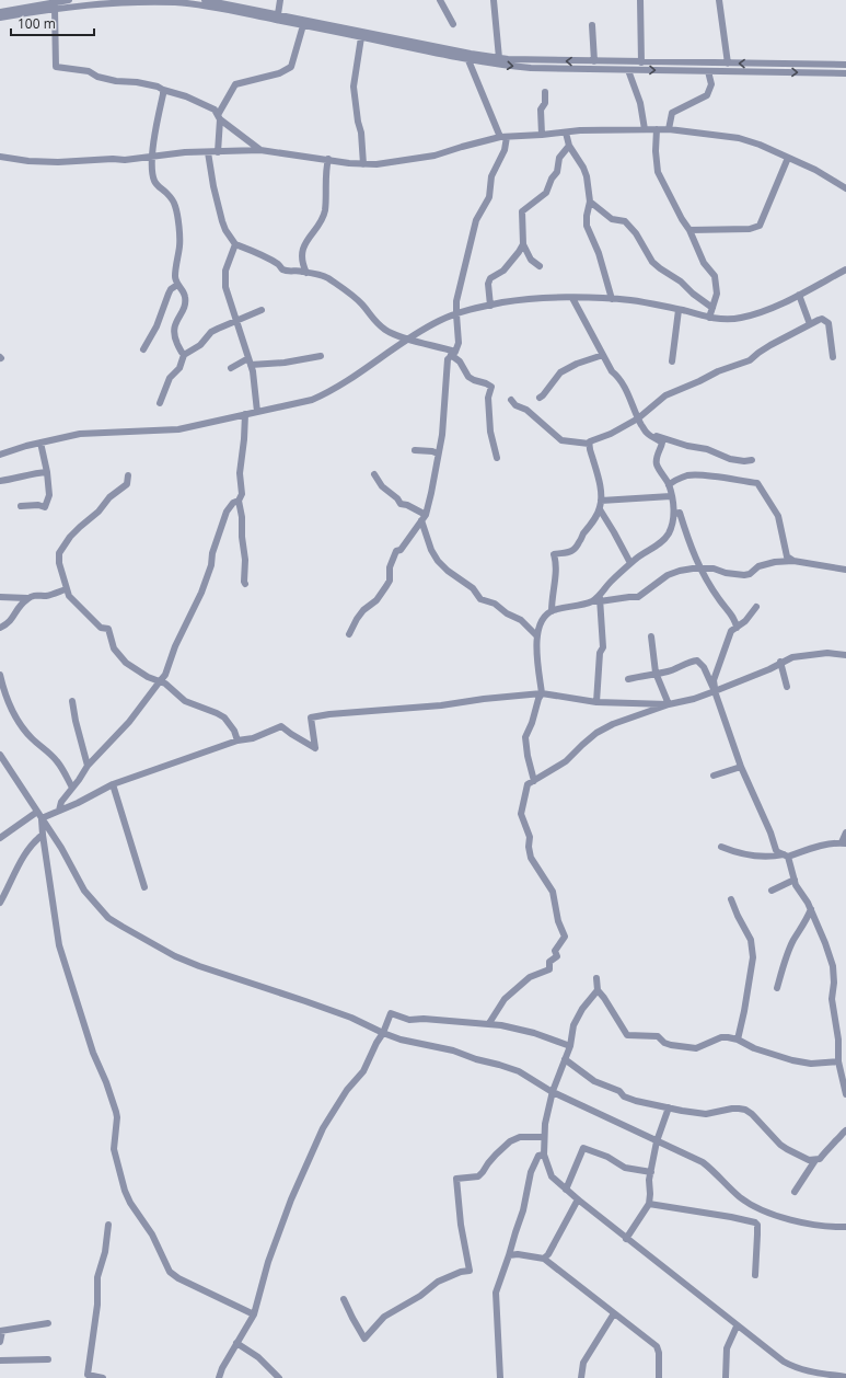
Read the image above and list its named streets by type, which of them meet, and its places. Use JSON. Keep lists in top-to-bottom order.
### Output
{
  "scale_bar": "100 m"
}
